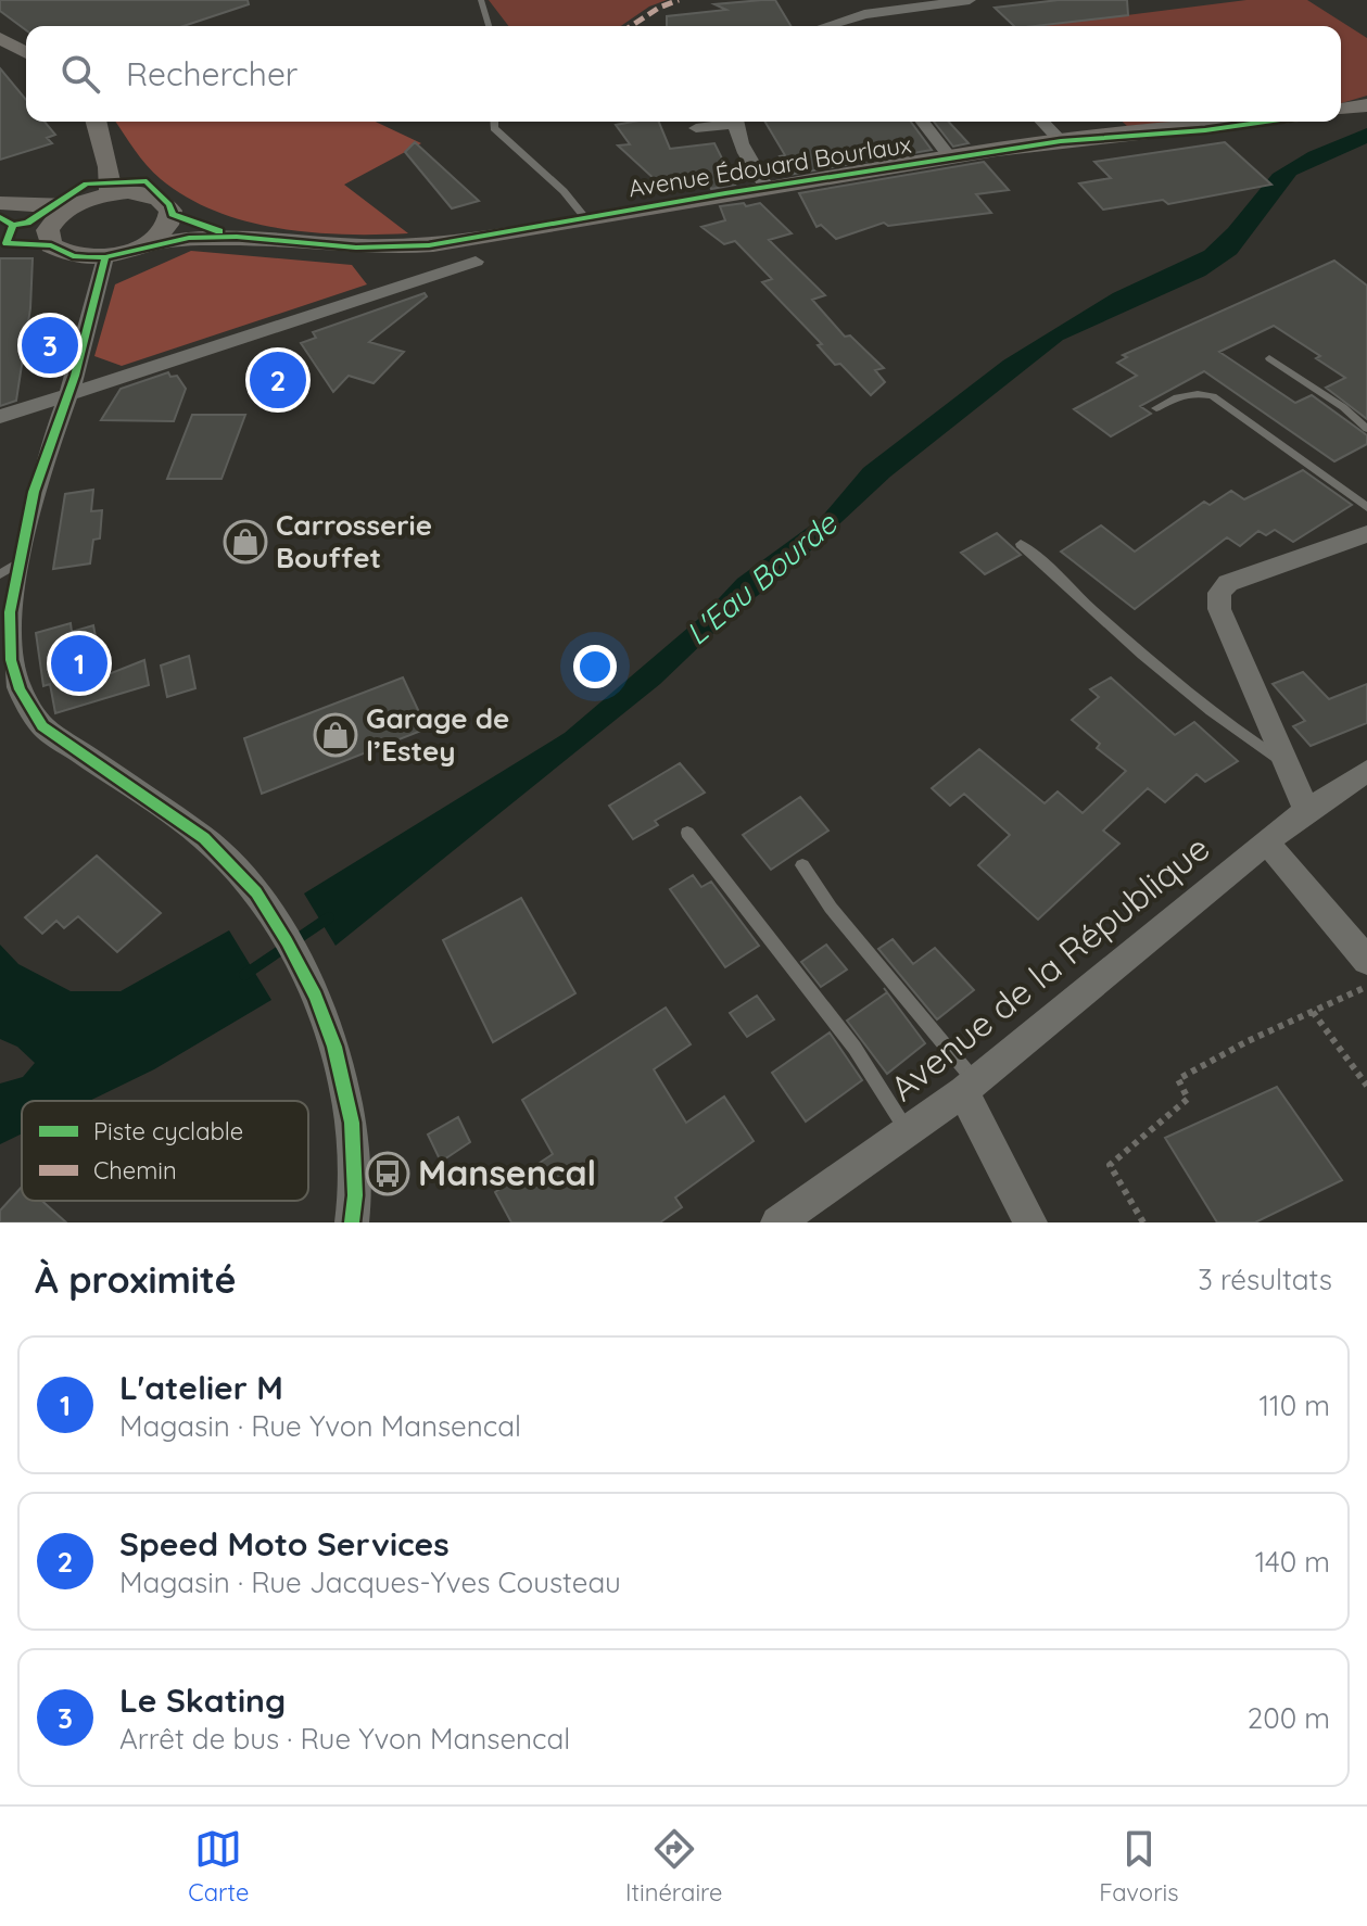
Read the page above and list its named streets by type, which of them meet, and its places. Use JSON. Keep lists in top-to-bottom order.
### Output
{
  "streets": {
    "street": ["Avenue Édouard Bourlaux", "Avenue de la République"]
  },
  "water": ["L'Eau Bourde"],
  "places": {
    "shop": ["Carrosserie Bouffet", "Garage de l’Estey"],
    "bus stop": ["Mansencal"]
  },
  "legend": ["Piste cyclable", "Chemin"],
  "page": {
    "search": "Rechercher",
    "pins": ["3", "2", "1"],
    "heading": ["À proximité", "3 résultats"],
    "list": [
      {
        "mark": "1",
        "name": "L'atelier M",
        "note": "Magasin · Rue Yvon Mansencal",
        "value": "110 m"
      },
      {
        "mark": "2",
        "name": "Speed Moto Services",
        "note": "Magasin · Rue Jacques-Yves Cousteau",
        "value": "140 m"
      },
      {
        "mark": "3",
        "name": "Le Skating",
        "note": "Arrêt de bus · Rue Yvon Mansencal",
        "value": "200 m"
      }
    ],
    "nav": ["Carte", "Itinéraire", "Favoris"]
  }
}
